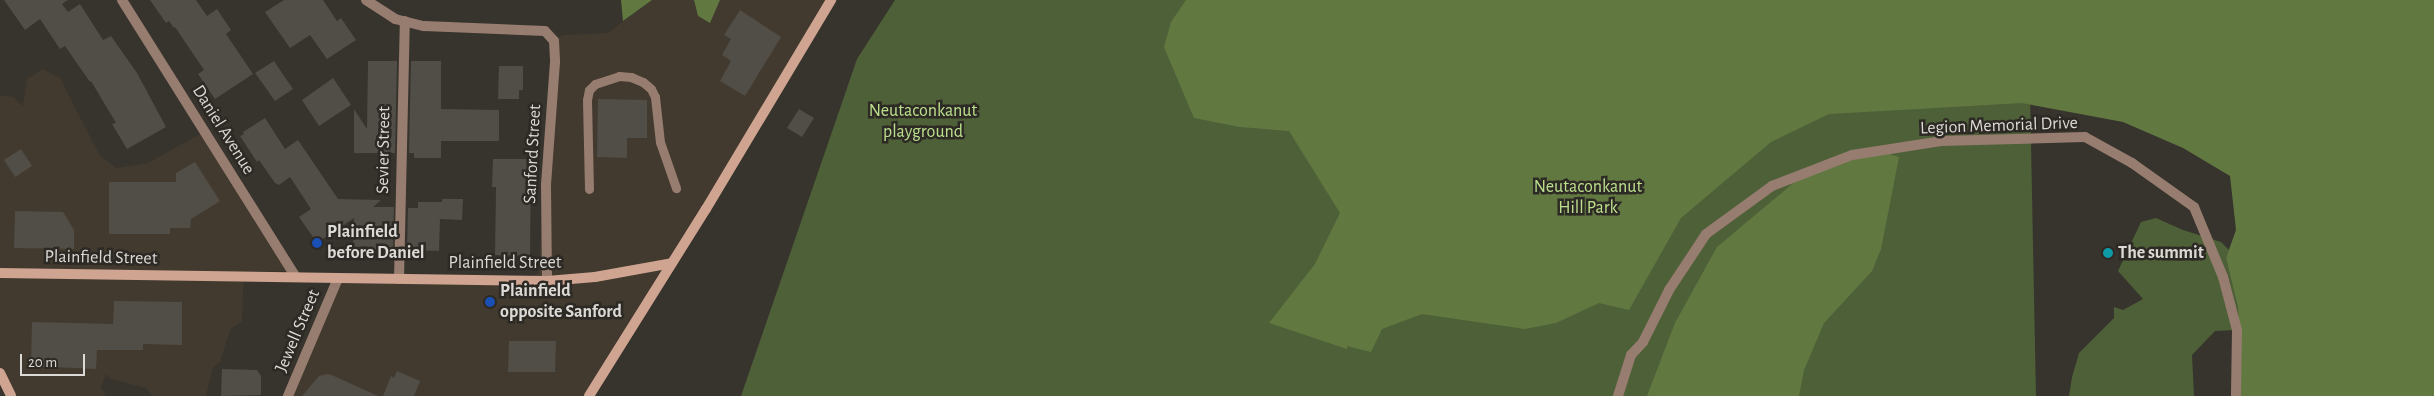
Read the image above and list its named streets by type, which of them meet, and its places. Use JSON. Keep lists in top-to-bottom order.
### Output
{
  "streets": {
    "main road": ["Plainfield Street"],
    "street": [
      "Legion Memorial Drive",
      "Daniel Avenue",
      "Sevier Street",
      "Sanford Street",
      "Jewell Street"
    ]
  },
  "crossings": [
    ["Daniel Avenue", "Plainfield Street"],
    ["Sevier Street", "Sanford Street"],
    ["Sevier Street", "Plainfield Street"],
    ["Sanford Street", "Plainfield Street"],
    ["Plainfield Street", "Jewell Street"]
  ],
  "parks": ["Neutaconkanut playground", "Neutaconkanut Hill Park"],
  "places": ["Plainfield before Daniel", "The summit", "Plainfield opposite Sanford"],
  "scale_bar": "20 m"
}
